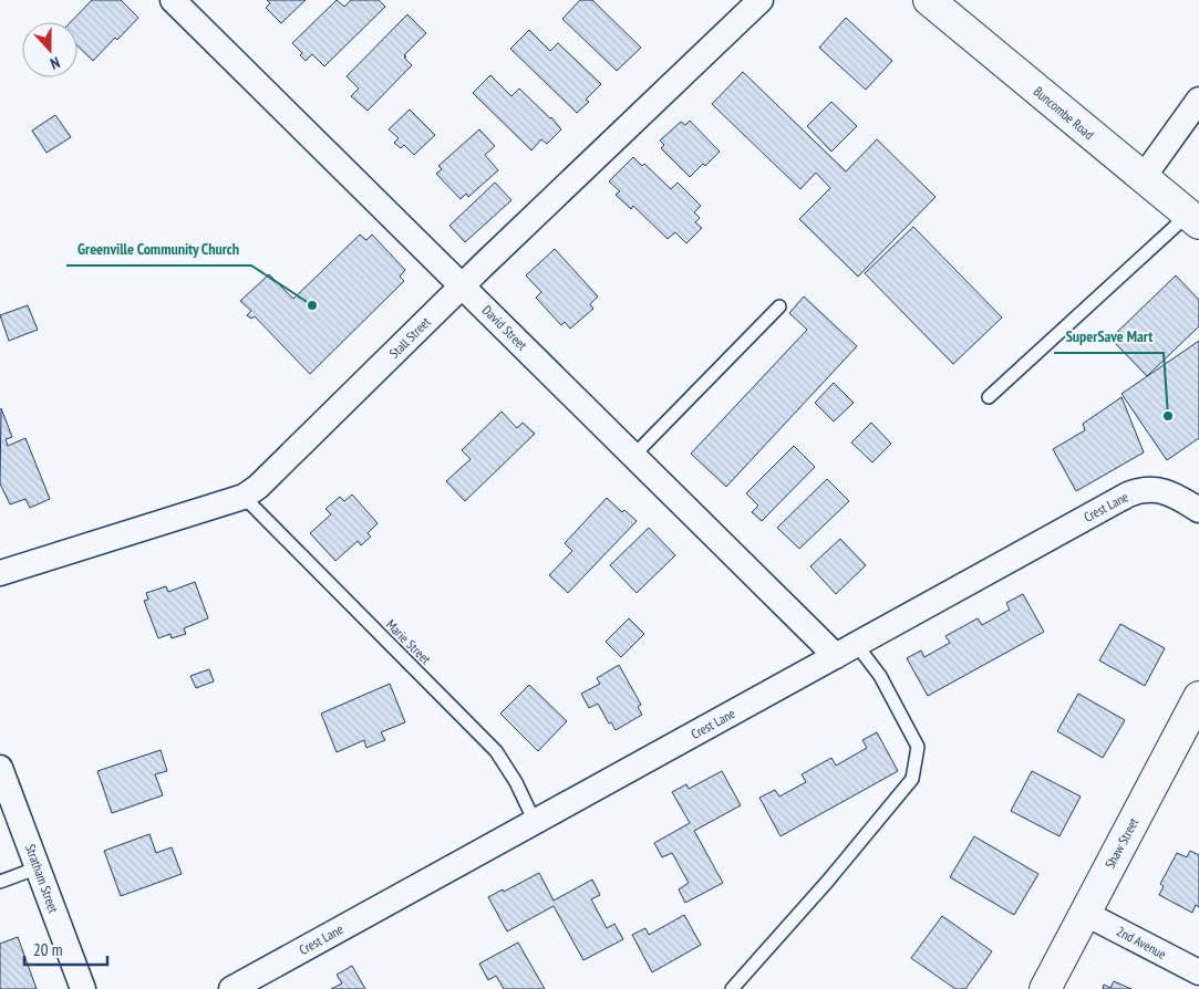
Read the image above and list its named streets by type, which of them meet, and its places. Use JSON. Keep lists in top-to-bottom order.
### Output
{
  "streets": {
    "street": [
      "Buncombe Road",
      "David Street",
      "Stall Street",
      "Crest Lane",
      "Shaw Street",
      "Stratham Street",
      "2nd Avenue"
    ],
    "lane": ["Marie Street"]
  },
  "crossings": [
    ["David Street", "Stall Street"],
    ["David Street", "Crest Lane"],
    ["Stall Street", "Marie Street"],
    ["Crest Lane", "Marie Street"],
    ["Shaw Street", "2nd Avenue"]
  ],
  "places": ["Greenville Community Church", "SuperSave Mart"],
  "scale_bar": "20 m",
  "north": "bottom"
}
